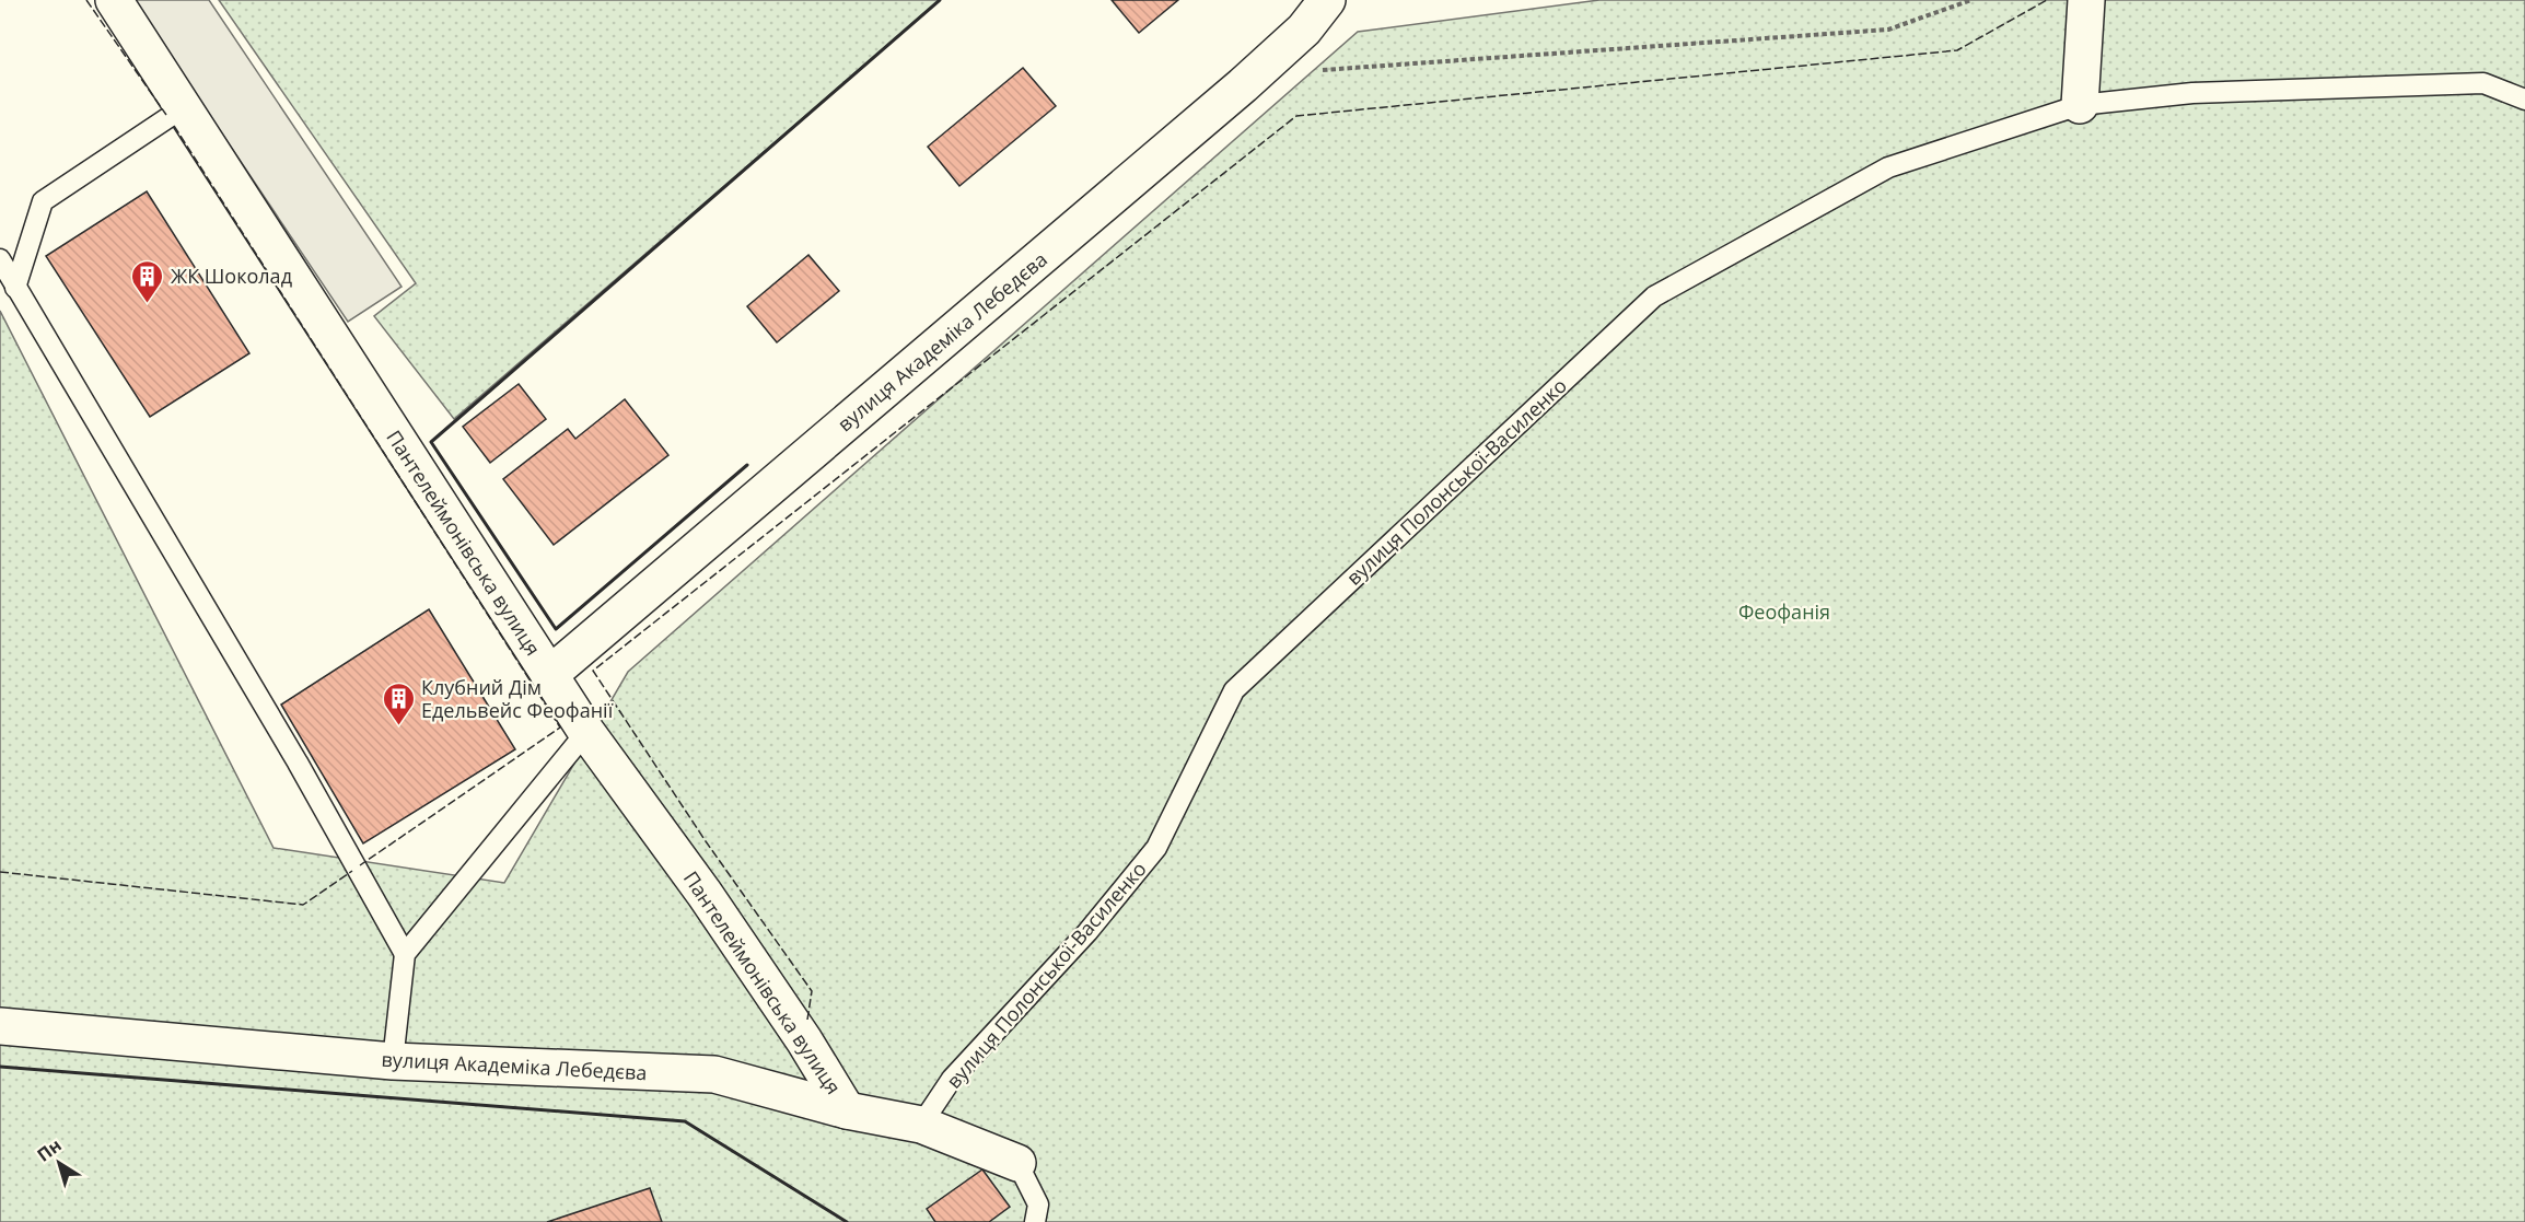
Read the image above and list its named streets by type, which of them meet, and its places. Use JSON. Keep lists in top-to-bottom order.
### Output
{
  "streets": {
    "street": ["вулиця Академіка Лебедєва", "Пантелеймонівська вулиця"],
    "lane": ["вулиця Полонської-Василенко"]
  },
  "crossings": [
    ["вулиця Академіка Лебедєва", "вулиця Полонської-Василенко"],
    ["вулиця Академіка Лебедєва", "Пантелеймонівська вулиця"]
  ],
  "parks": ["Феофанія"],
  "places": {
    "building": ["ЖК Шоколад", "Клубний Дім Едельвейс Феофанії"]
  },
  "north": "top left"
}
